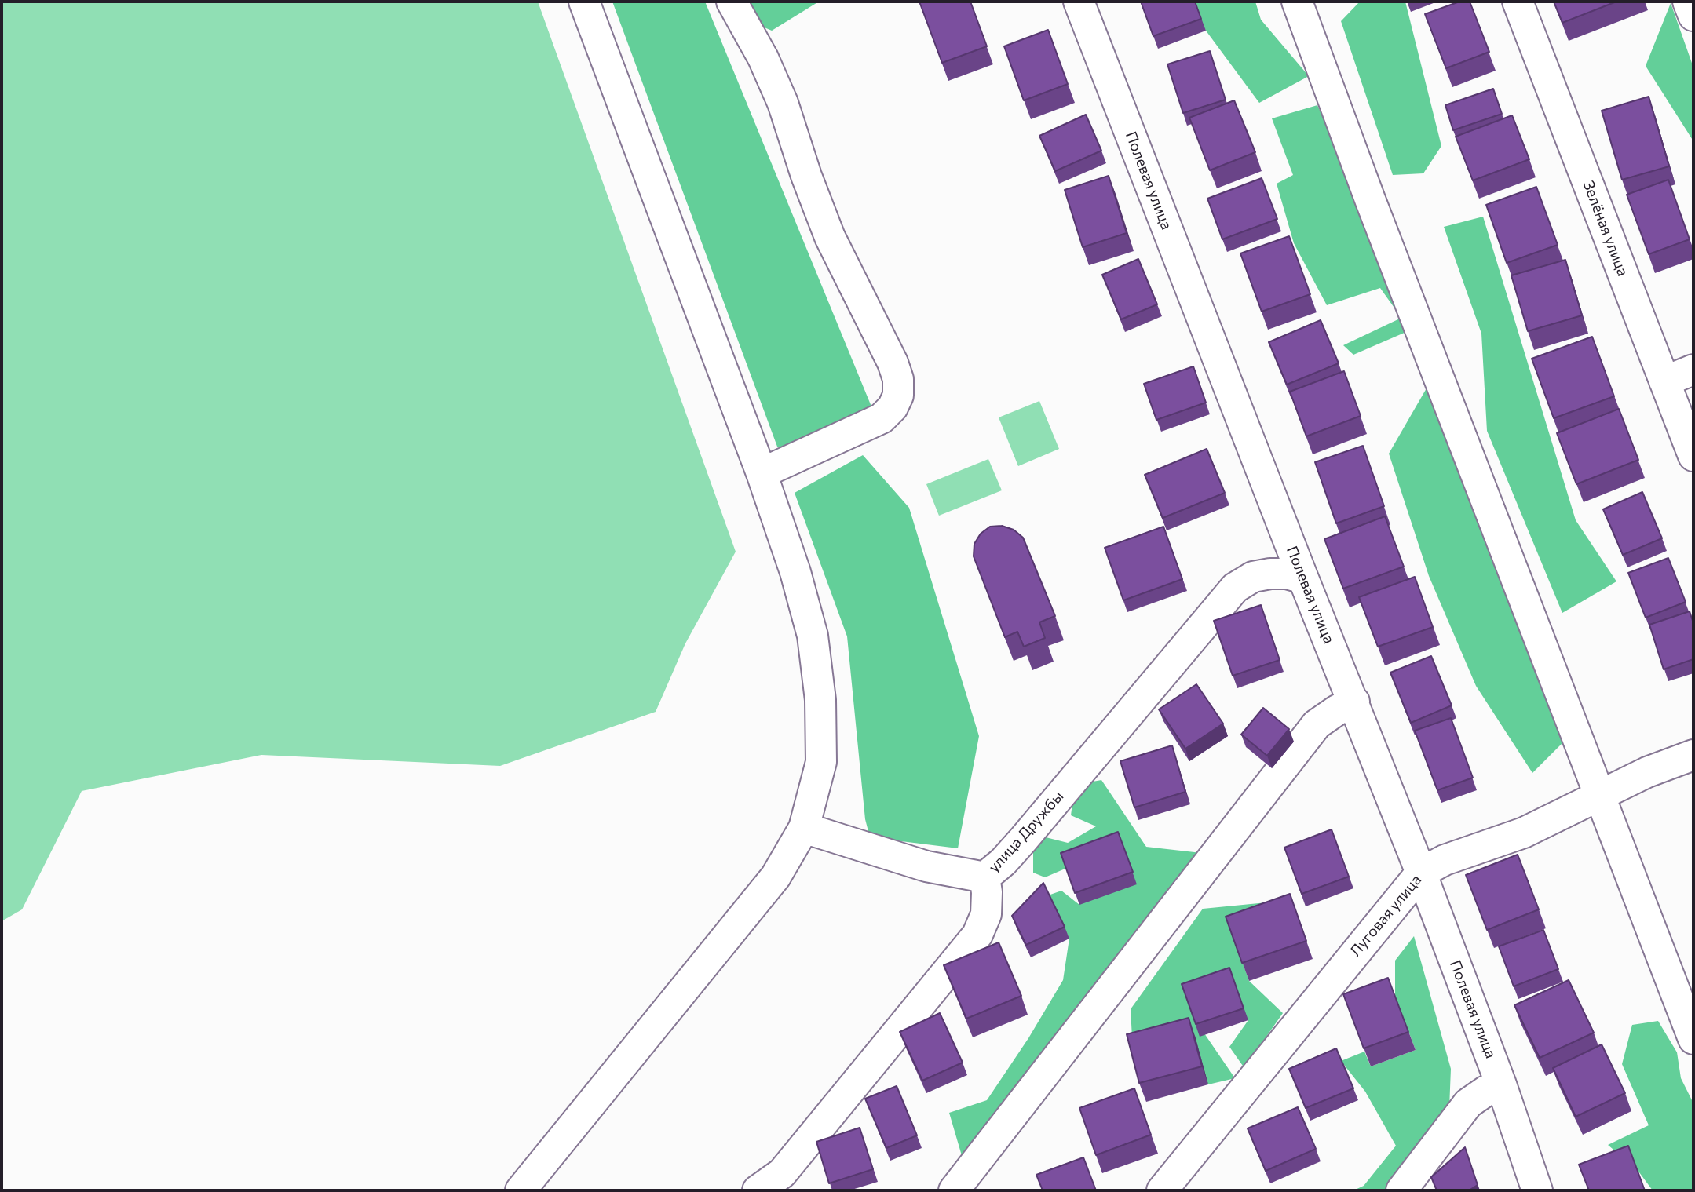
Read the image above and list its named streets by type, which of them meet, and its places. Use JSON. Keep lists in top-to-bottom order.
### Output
{
  "streets": {
    "street": [
      "Полевая улица",
      "Зелёная улица",
      "улица Дружбы",
      "Луговая улица"
    ]
  },
  "crossings": [
    ["Полевая улица", "улица Дружбы"],
    ["Полевая улица", "Луговая улица"]
  ]
}
